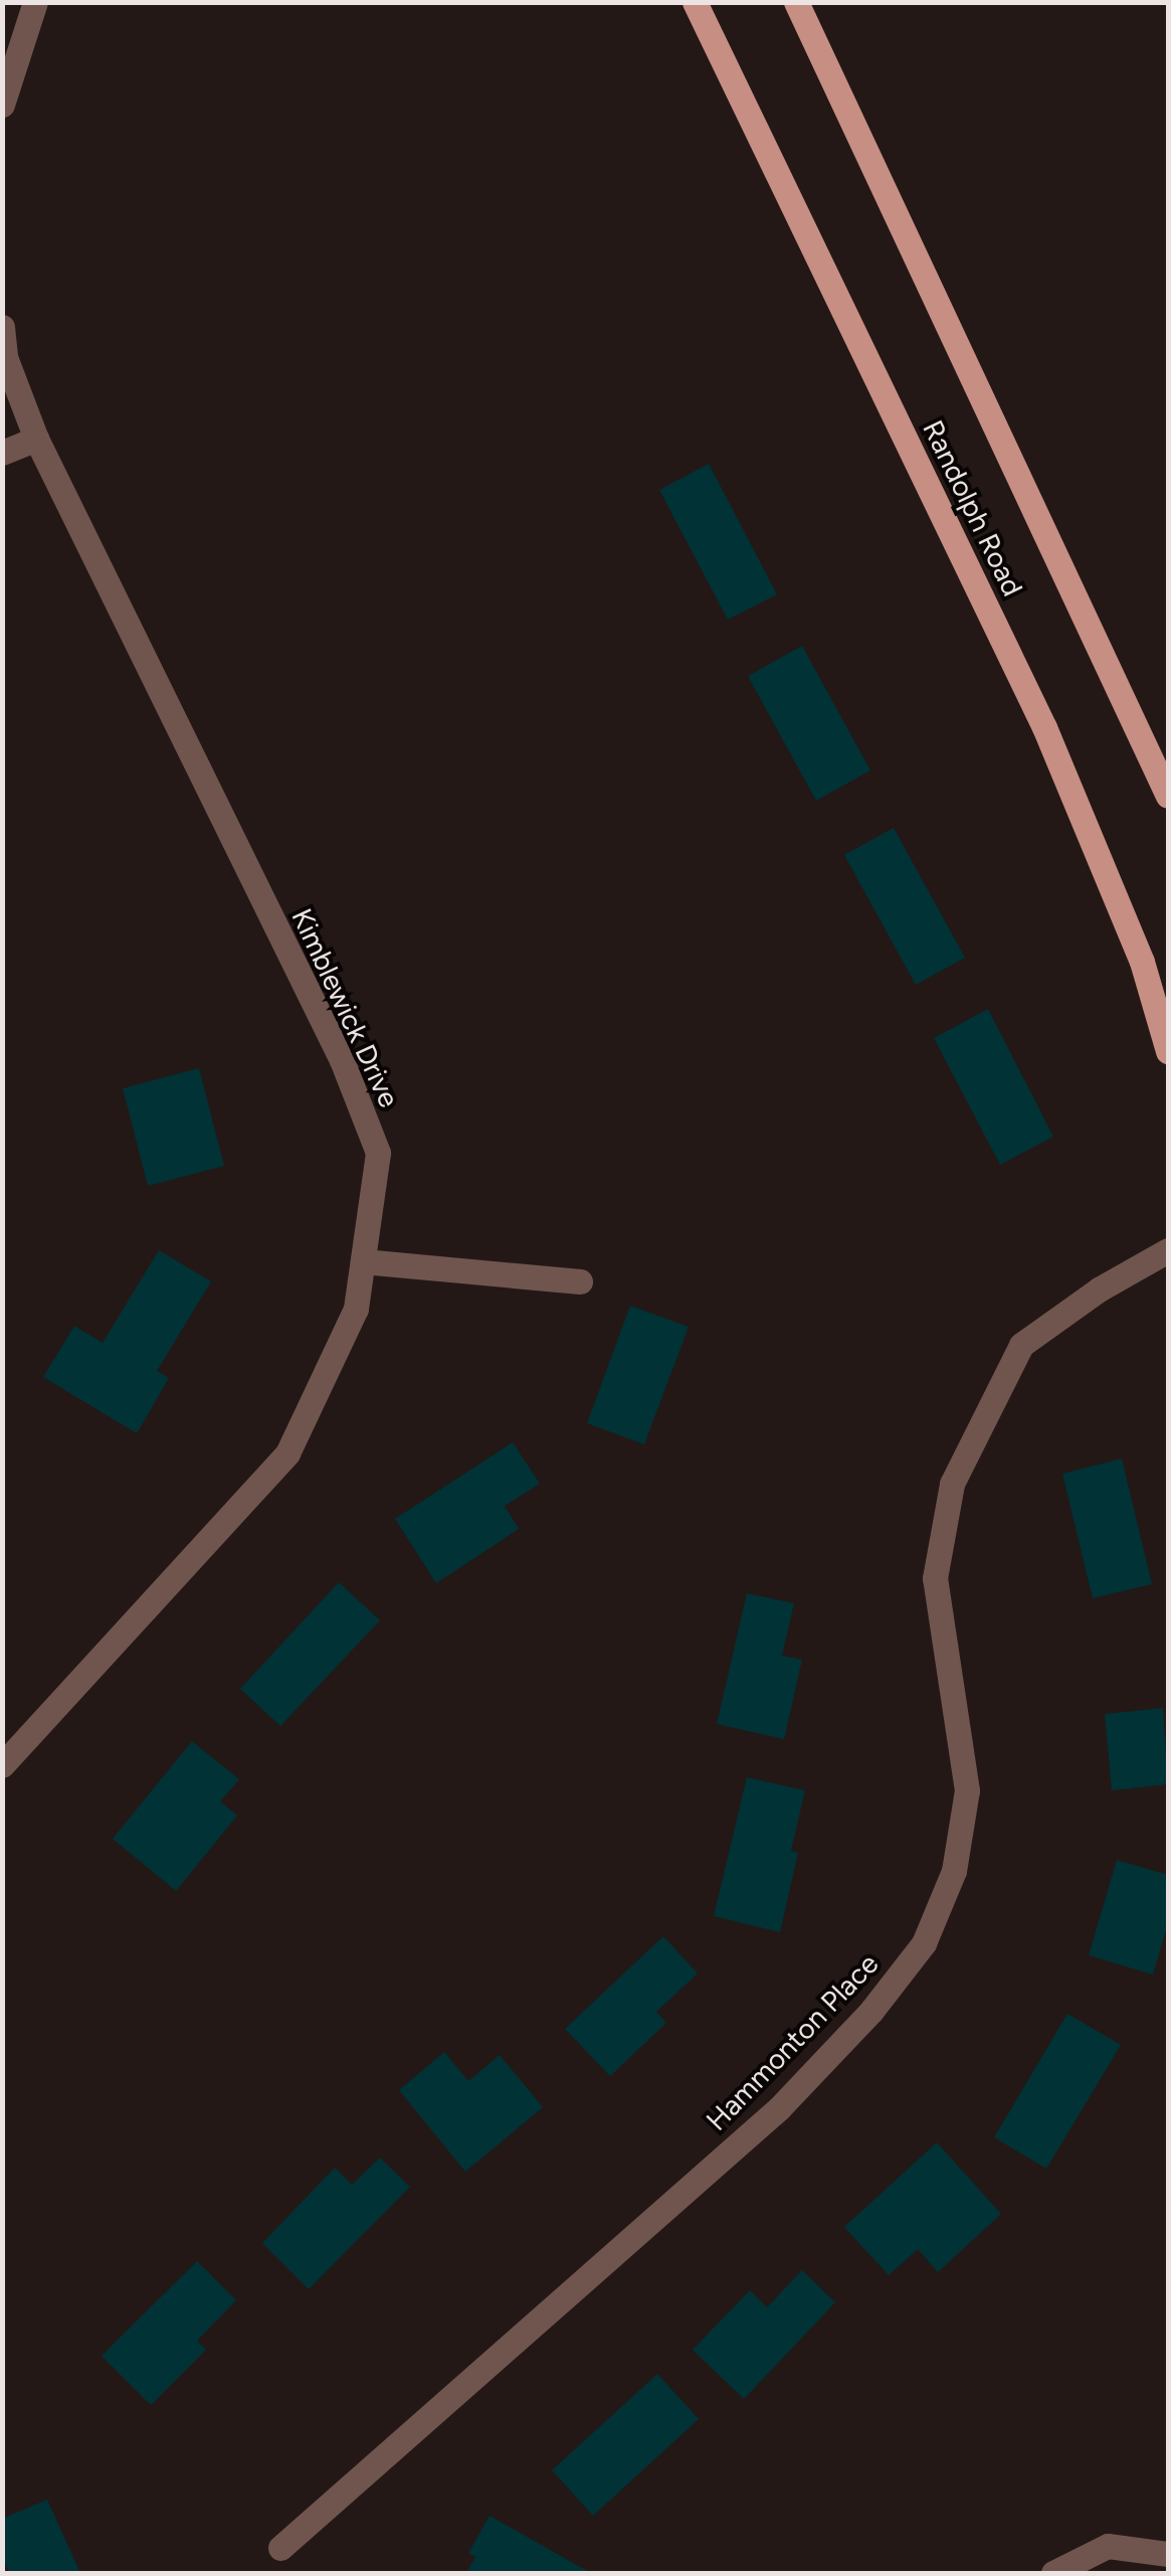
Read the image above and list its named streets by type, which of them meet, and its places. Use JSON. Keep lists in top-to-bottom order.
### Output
{
  "streets": {
    "main road": ["Randolph Road"],
    "street": ["Kimblewick Drive", "Hammonton Place"]
  }
}
